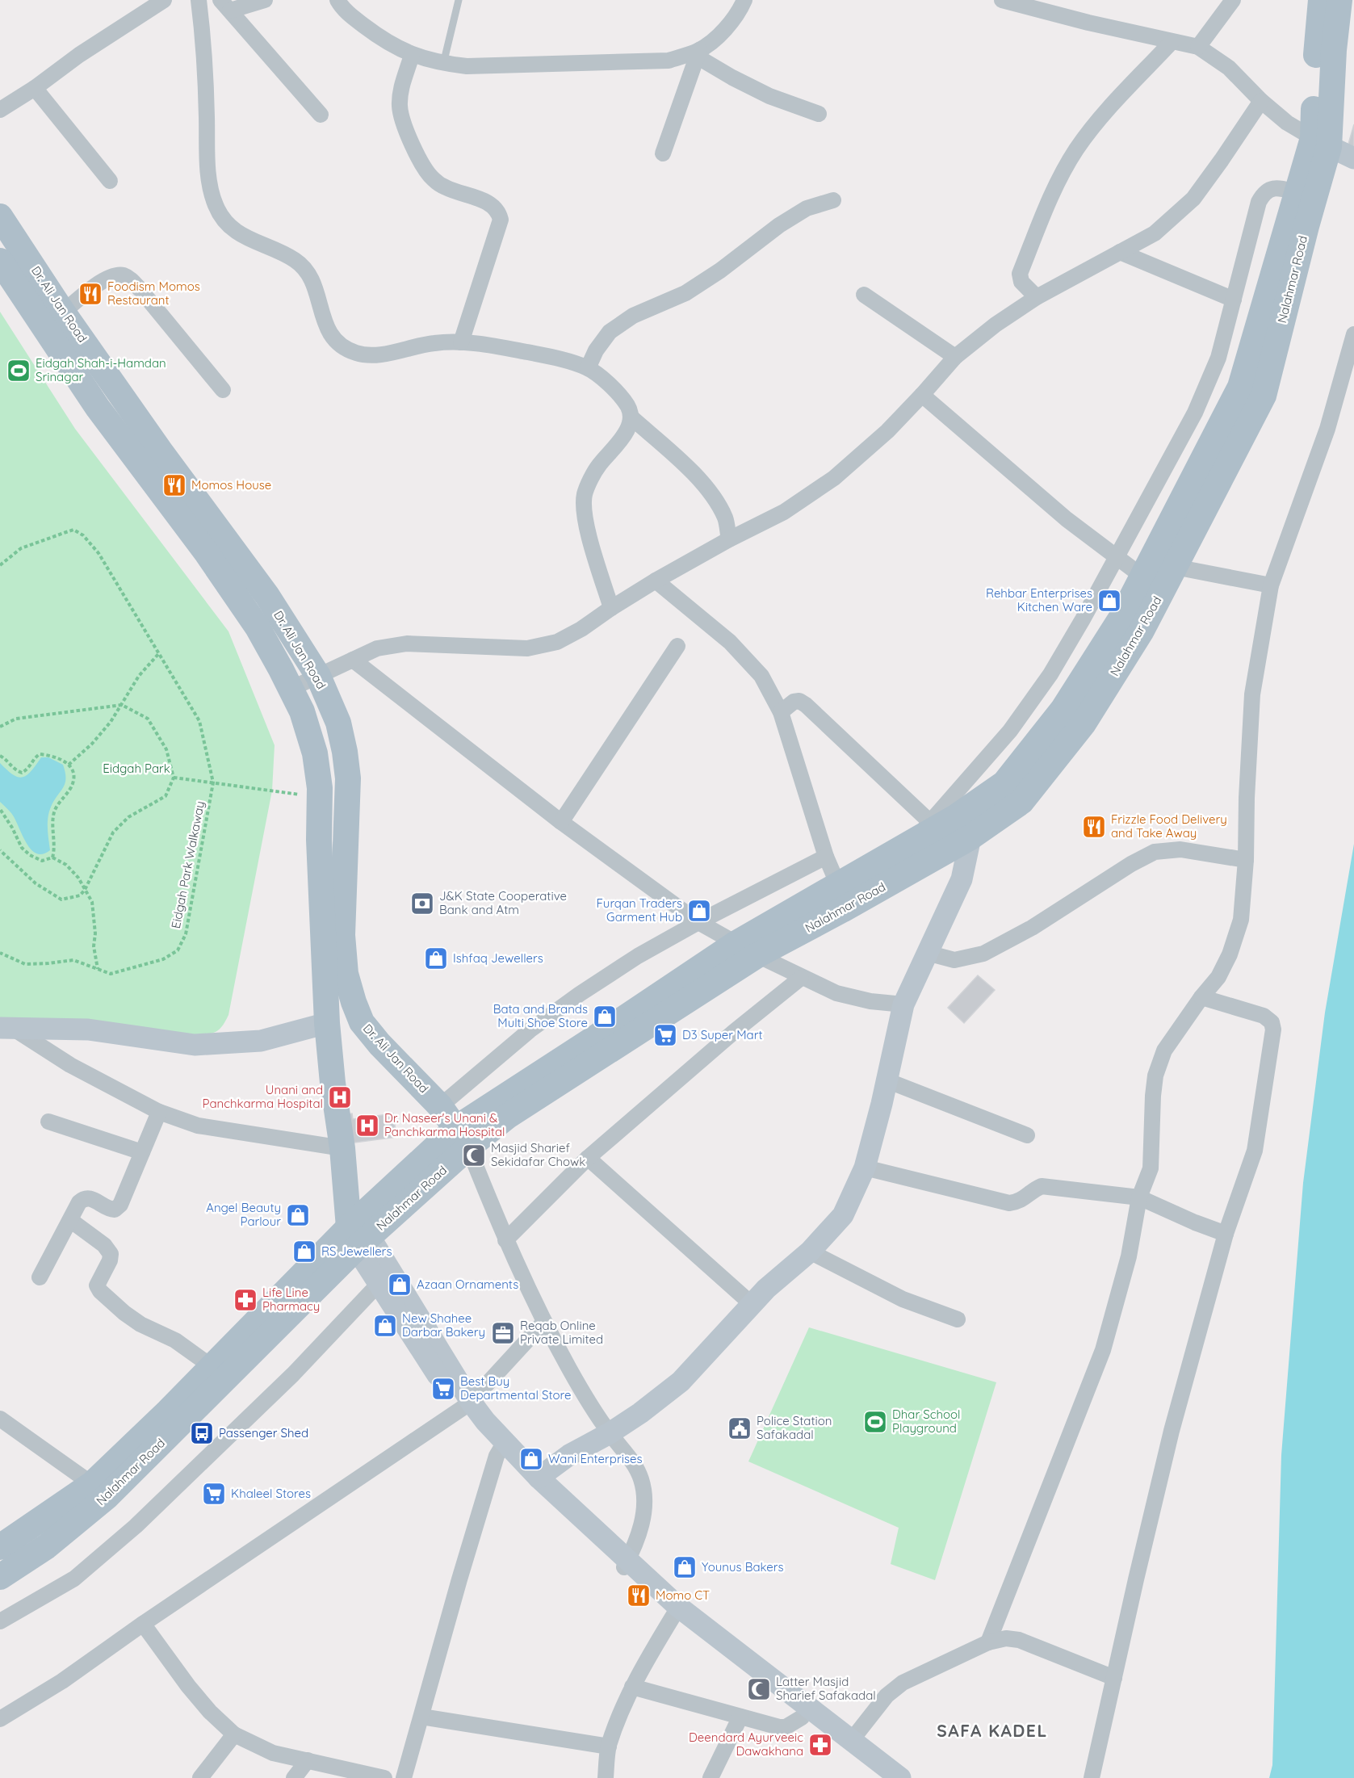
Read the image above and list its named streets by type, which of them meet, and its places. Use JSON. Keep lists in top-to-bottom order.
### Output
{
  "streets": {
    "main road": ["Nalahmar Road", "Dr. Ali Jan Road"],
    "path": ["Eidgah Park Walkaway"]
  },
  "crossings": [
    ["Nalahmar Road", "Dr. Ali Jan Road"]
  ],
  "districts": ["SAFA KADEL"],
  "parks": ["Eidgah Park"],
  "places": {
    "restaurant": [
      "Foodism Momos Restaurant",
      "Momos House",
      "Frizzle Food Delivery and Take Away",
      "Momo CT"
    ],
    "sports": ["Eidgah Shah-i-Hamdan Srinagar", "Dhar School Playground"],
    "shop": [
      "Rehbar Enterprises Kitchen Ware",
      "Furqan Traders Garment Hub",
      "Ishfaq Jewellers",
      "Bata and Brands Multi Shoe Store",
      "Angel Beauty Parlour",
      "RS Jewellers",
      "Azaan Ornaments",
      "New Shahee Darbar Bakery",
      "Wani Enterprises",
      "Younus Bakers"
    ],
    "bank": ["J&K State Cooperative Bank and Atm"],
    "supermarket": ["D3 Super Mart", "Best Buy Departmental Store", "Khaleel Stores"],
    "hospital": ["Unani and Panchkarma Hospital", "Dr. Naseer's Unani & Panchkarma Hospital"],
    "mosque": ["Masjid Sharief Sekidafar Chowk", "Latter Masjid Sharief Safakadal"],
    "pharmacy": ["Life Line Pharmacy", "Deendard Ayurveeic Dawakhana"],
    "office": ["Reqab Online Private Limited"],
    "public building": ["Police Station Safakadal"],
    "bus stop": ["Passenger Shed"]
  }
}
